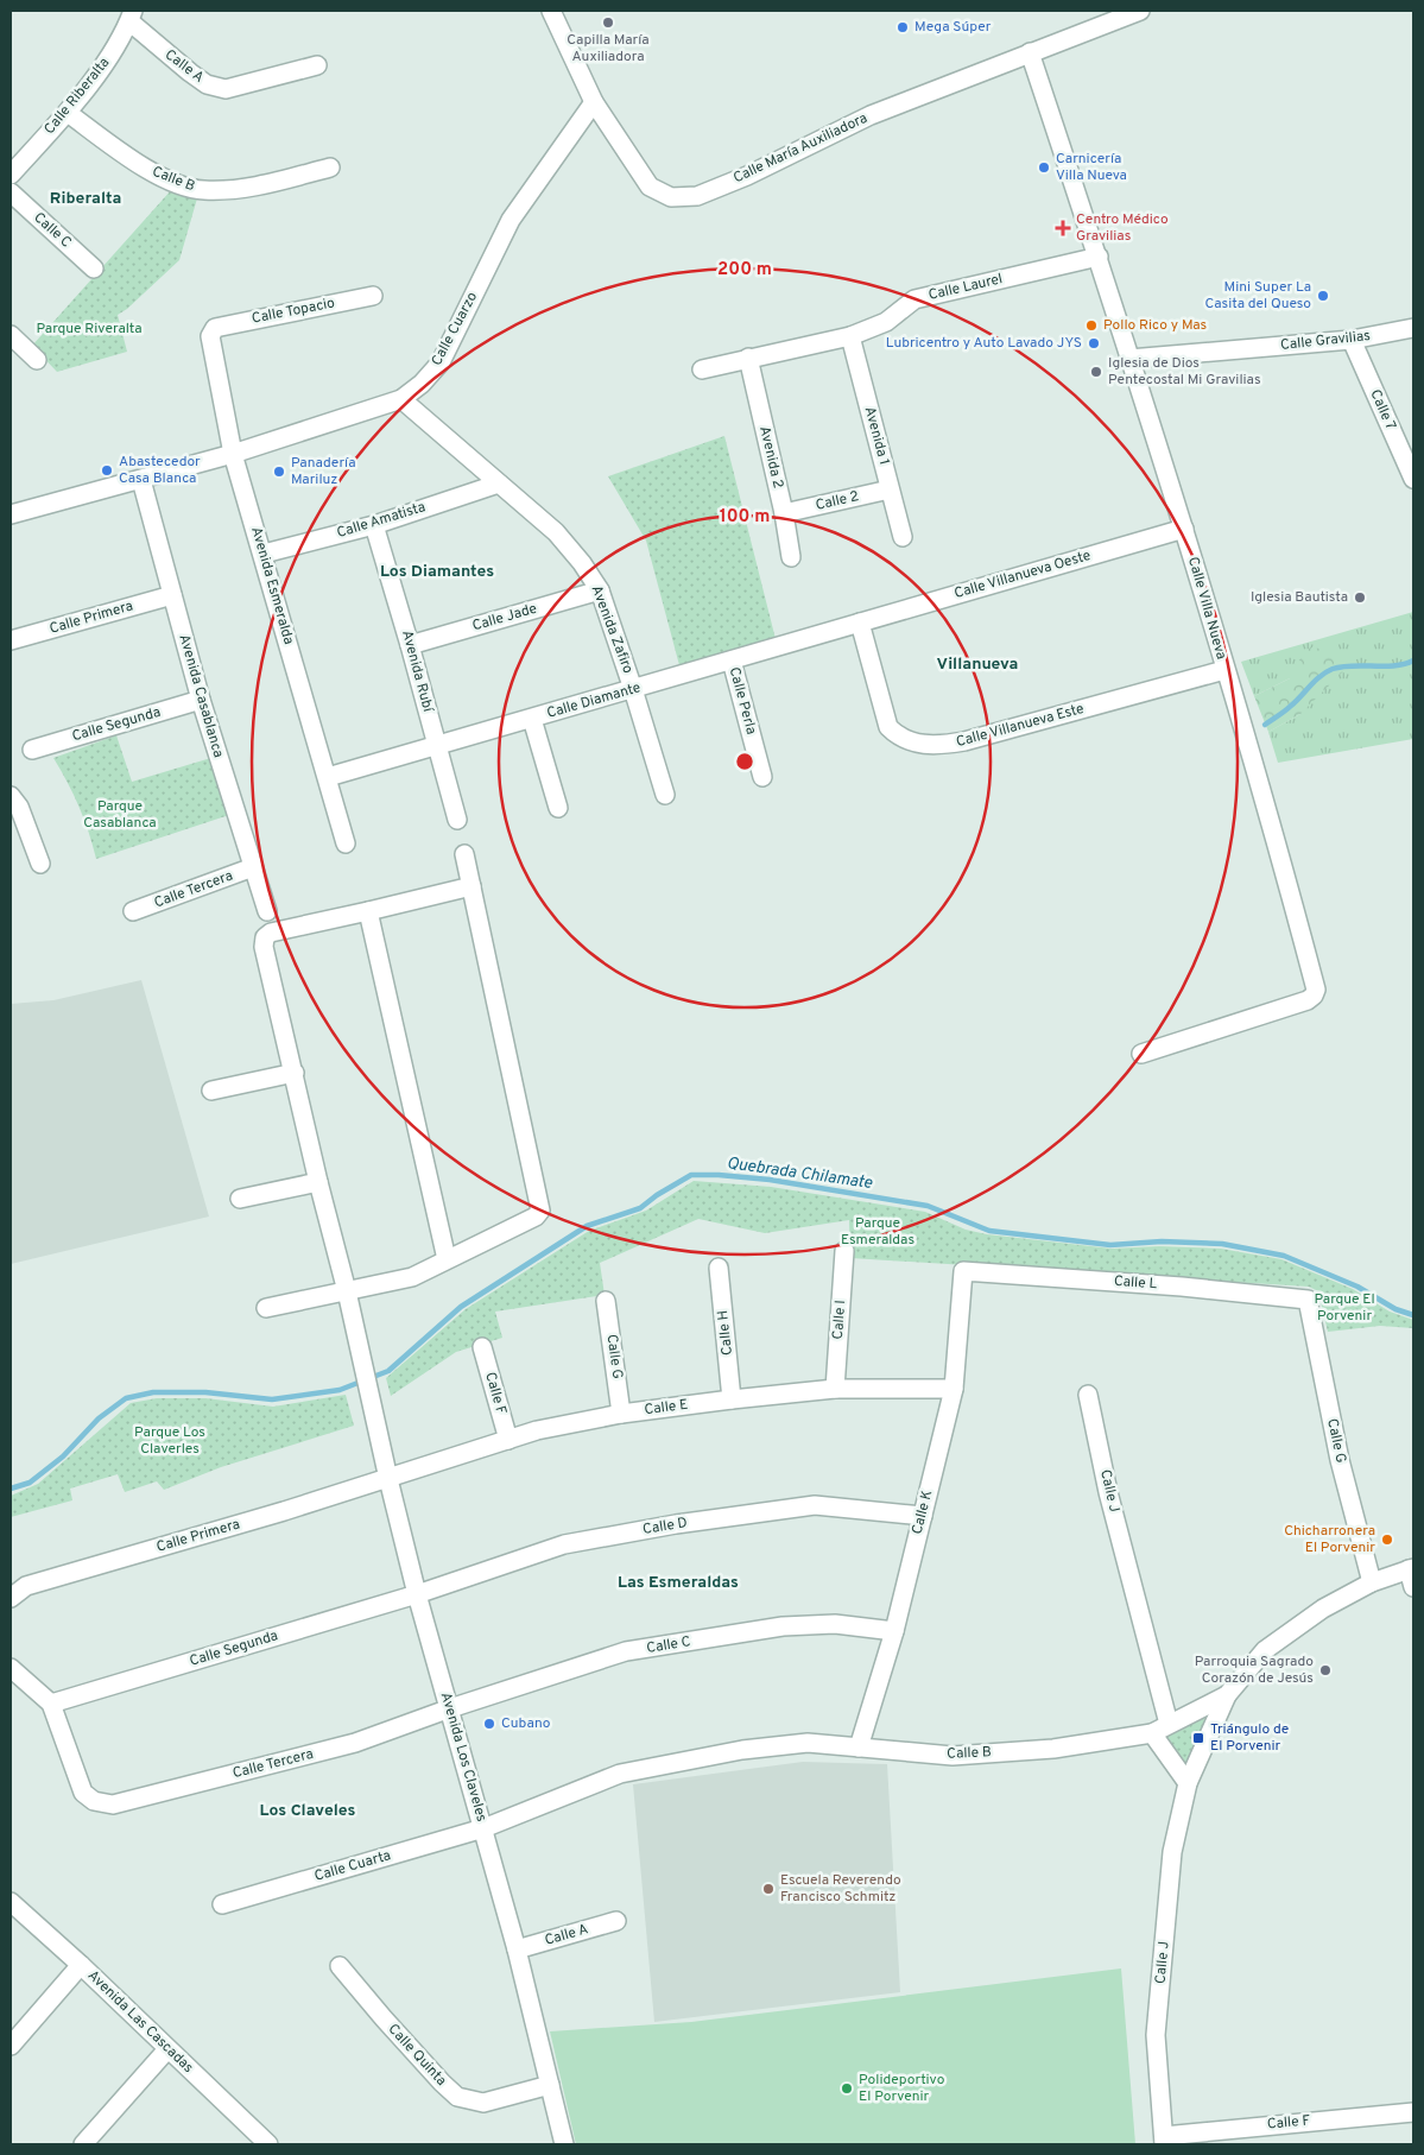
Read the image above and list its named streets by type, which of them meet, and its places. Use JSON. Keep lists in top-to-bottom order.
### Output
{
  "streets": {
    "street": [
      "Calle A",
      "Calle Riberalta",
      "Calle María Auxiliadora",
      "Calle B",
      "Calle C",
      "Calle Laurel",
      "Calle Topacio",
      "Calle Cuarzo",
      "Calle Gravilias",
      "Calle 7",
      "Avenida 1",
      "Avenida 2",
      "Calle 2",
      "Calle Amatista",
      "Calle Villanueva Oeste",
      "Avenida Esmeralda",
      "Calle Villa Nueva",
      "Calle Primera",
      "Calle Jade",
      "Avenida Zafiro",
      "Avenida Rubí",
      "Avenida Casablanca",
      "Calle Diamante",
      "Calle Perla",
      "Calle Segunda",
      "Calle Villanueva Este",
      "Calle Tercera",
      "Calle L",
      "Calle I",
      "Calle H",
      "Calle G",
      "Calle F",
      "Calle E",
      "Calle J",
      "Calle K",
      "Calle D",
      "Avenida Los Claveles",
      "Calle Cuarta",
      "Avenida Las Cascadas",
      "Calle Quinta"
    ]
  },
  "crossings": [
    ["Calle A", "Calle Riberalta"],
    ["Calle A", "Avenida Los Claveles"],
    ["Calle Riberalta", "Calle B"],
    ["Calle María Auxiliadora", "Calle Cuarzo"],
    ["Calle María Auxiliadora", "Calle Villa Nueva"],
    ["Calle B", "Calle G"],
    ["Calle B", "Calle J"],
    ["Calle B", "Calle K"],
    ["Calle B", "Avenida Los Claveles"],
    ["Calle B", "Calle Cuarta"],
    ["Calle C", "Calle Tercera"],
    ["Calle C", "Calle K"],
    ["Calle C", "Avenida Los Claveles"],
    ["Calle Laurel", "Avenida 1"],
    ["Calle Laurel", "Avenida 2"],
    ["Calle Laurel", "Calle Villa Nueva"],
    ["Calle Topacio", "Avenida Esmeralda"],
    ["Calle Cuarzo", "Avenida Esmeralda"],
    ["Calle Cuarzo", "Avenida Zafiro"],
    ["Calle Cuarzo", "Avenida Casablanca"],
    ["Calle Gravilias", "Calle 7"],
    ["Calle Gravilias", "Calle Villa Nueva"],
    ["Avenida 1", "Calle 2"],
    ["Avenida 2", "Calle 2"],
    ["Calle Amatista", "Avenida Esmeralda"],
    ["Calle Amatista", "Avenida Zafiro"],
    ["Calle Amatista", "Avenida Rubí"],
    ["Calle Villanueva Oeste", "Calle Villa Nueva"],
    ["Calle Villanueva Oeste", "Calle Diamante"],
    ["Calle Villanueva Oeste", "Calle Villanueva Este"],
    ["Avenida Esmeralda", "Calle Diamante"],
    ["Calle Villa Nueva", "Calle Villanueva Este"],
    ["Calle Primera", "Avenida Casablanca"],
    ["Calle Primera", "Calle E"],
    ["Calle Primera", "Avenida Los Claveles"],
    ["Calle Jade", "Avenida Zafiro"],
    ["Calle Jade", "Avenida Rubí"],
    ["Avenida Zafiro", "Calle Diamante"],
    ["Avenida Rubí", "Calle Diamante"],
    ["Avenida Casablanca", "Calle Segunda"],
    ["Avenida Casablanca", "Calle Tercera"],
    ["Calle Diamante", "Calle Perla"],
    ["Calle Diamante", "Calle Villanueva Este"],
    ["Calle Segunda", "Calle Tercera"],
    ["Calle Segunda", "Calle D"],
    ["Calle Segunda", "Avenida Los Claveles"],
    ["Calle Tercera", "Avenida Los Claveles"],
    ["Calle L", "Calle G"],
    ["Calle L", "Calle K"],
    ["Calle I", "Calle E"],
    ["Calle H", "Calle E"],
    ["Calle G", "Calle E"],
    ["Calle F", "Calle E"],
    ["Calle F", "Calle J"],
    ["Calle E", "Calle K"],
    ["Calle E", "Avenida Los Claveles"],
    ["Calle K", "Calle D"],
    ["Calle D", "Avenida Los Claveles"],
    ["Avenida Los Claveles", "Calle Cuarta"],
    ["Avenida Los Claveles", "Calle Quinta"]
  ],
  "districts": [
    "Riberalta",
    "Los Diamantes",
    "Villanueva",
    "Las Esmeraldas",
    "Los Claveles"
  ],
  "water": ["Quebrada Chilamate"],
  "parks": [
    "Parque Riveralta",
    "Parque Casablanca",
    "Parque Esmeraldas",
    "Parque El Porvenir",
    "Parque Los Claverles"
  ],
  "places": {
    "other": [
      "Capilla María Auxiliadora",
      "Mega Súper",
      "Carnicería Villa Nueva",
      "Mini Super La Casita del Queso",
      "Pollo Rico y Mas",
      "Lubricentro y Auto Lavado JYS",
      "Iglesia de Dios Pentecostal Mi Gravilias",
      "Abastecedor Casa Blanca",
      "Panadería Mariluz",
      "Iglesia Bautista",
      "Chicharronera El Porvenir",
      "Parroquia Sagrado Corazón de Jesús",
      "Cubano",
      "Escuela Reverendo Francisco Schmitz",
      "Polideportivo El Porvenir"
    ],
    "health": ["Centro Médico Gravilias"],
    "transit": ["Triángulo de El Porvenir"]
  },
  "rings": ["200 m", "100 m"]
}
